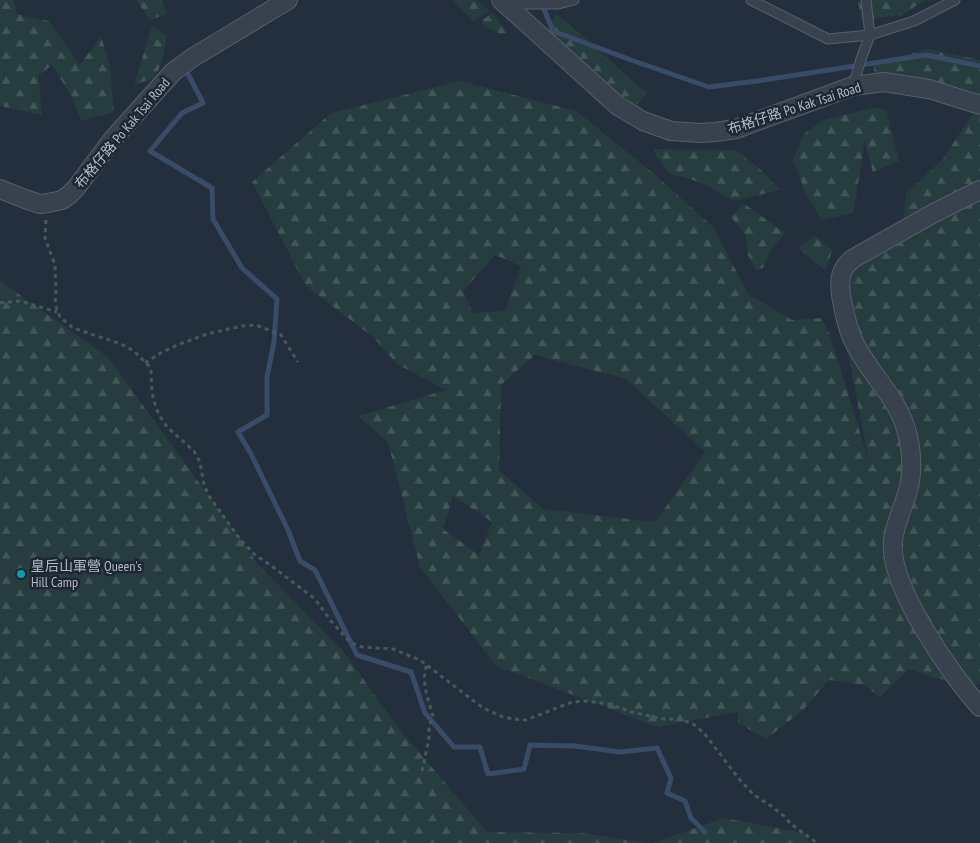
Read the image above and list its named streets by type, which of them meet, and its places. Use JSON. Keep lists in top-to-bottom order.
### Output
{
  "streets": {
    "street": ["布格仔路 Po Kak Tsai Road"]
  },
  "places": ["皇后山軍營 Queen's Hill Camp"]
}
